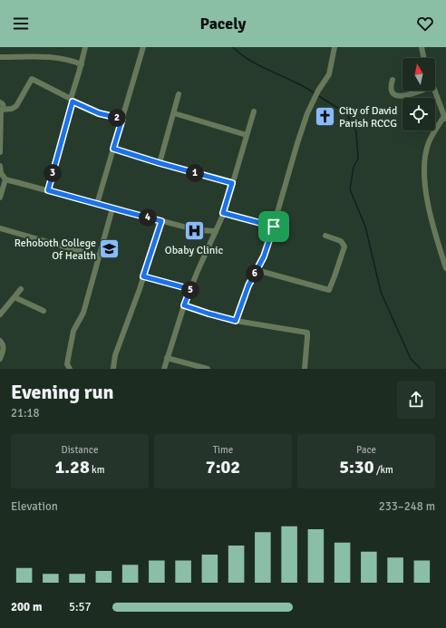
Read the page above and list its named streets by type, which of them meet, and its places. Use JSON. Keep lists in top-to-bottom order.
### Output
{
  "places": {
    "church": ["City of David Parish RCCG"],
    "hospital": ["Obaby Clinic"],
    "school or university": ["Rehoboth College Of Health"]
  },
  "north": "top",
  "page": {
    "header": "Pacely",
    "pins": [
      "2",
      "1",
      "3",
      "4",
      "6",
      "5"
    ],
    "heading": ["Evening run", "21:18"],
    "stats": [
      ["Distance", "1.28 km"],
      ["Time", "7:02"],
      ["Pace", "5:30 /km"]
    ],
    "chart": ["Elevation", "233–248 m"],
    "list": [
      {
        "name": "200 m",
        "note": "5:57"
      }
    ]
  }
}
